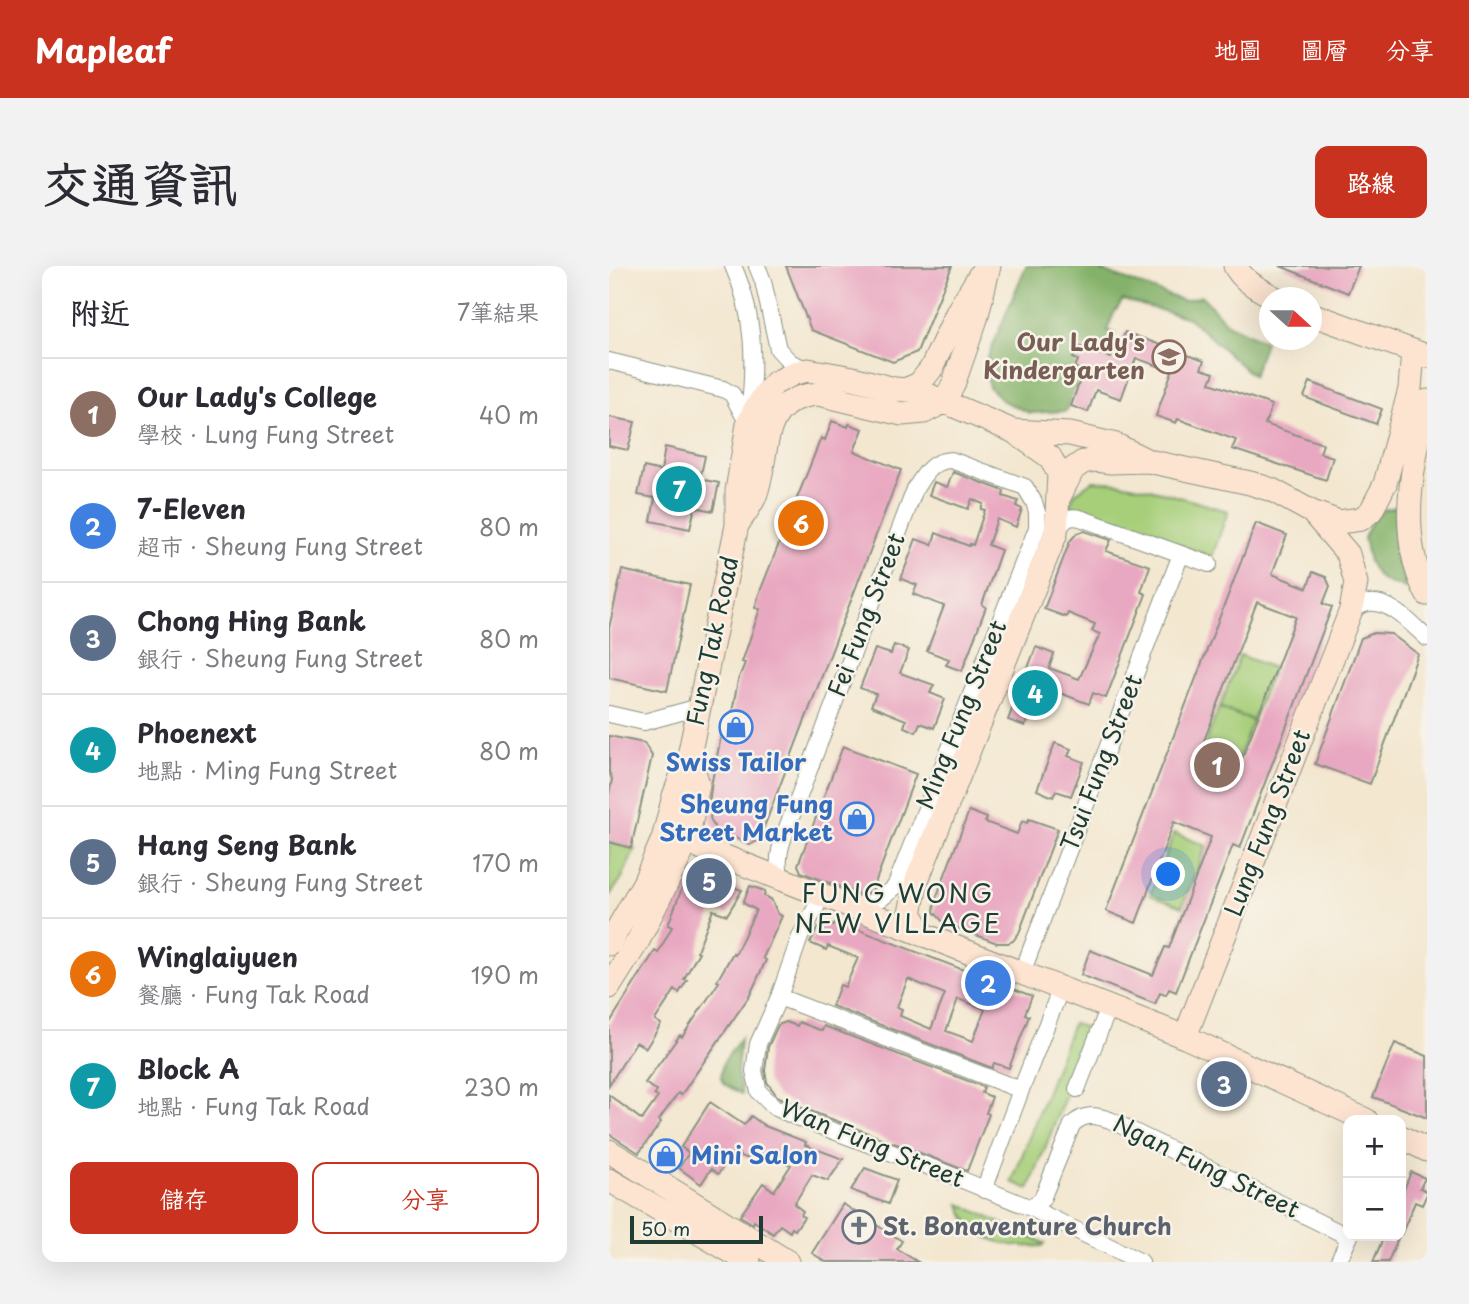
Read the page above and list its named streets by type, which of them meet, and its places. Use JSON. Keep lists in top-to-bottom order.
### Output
{
  "streets": {
    "street": [
      "Fei Fung Street",
      "Fung Tak Road",
      "Ming Fung Street",
      "Tsui Fung Street",
      "Lung Fung Street",
      "Wan Fung Street",
      "Ngan Fung Street"
    ]
  },
  "crossings": [
    ["Fei Fung Street", "Ming Fung Street"],
    ["Wan Fung Street", "Ngan Fung Street"]
  ],
  "districts": ["FUNG WONG NEW VILLAGE"],
  "places": {
    "school or university": ["Our Lady's Kindergarten"],
    "shop": ["Swiss Tailor", "Sheung Fung Street Market", "Mini Salon"],
    "church": ["St. Bonaventure Church"]
  },
  "scale_bar": "50 m",
  "north": "right",
  "page": {
    "header": "Mapleaf",
    "nav": ["地圖", "圖層", "分享"],
    "title": "交通資訊",
    "buttons": [
      "路線",
      ["儲存", "分享"]
    ],
    "heading": ["附近", "7筆結果"],
    "list": [
      {
        "mark": "1",
        "name": "Our Lady's College",
        "note": "學校 · Lung Fung Street",
        "value": "40 m"
      },
      {
        "mark": "2",
        "name": "7-Eleven",
        "note": "超市 · Sheung Fung Street",
        "value": "80 m"
      },
      {
        "mark": "3",
        "name": "Chong Hing Bank",
        "note": "銀行 · Sheung Fung Street",
        "value": "80 m"
      },
      {
        "mark": "4",
        "name": "Phoenext",
        "note": "地點 · Ming Fung Street",
        "value": "80 m"
      },
      {
        "mark": "5",
        "name": "Hang Seng Bank",
        "note": "銀行 · Sheung Fung Street",
        "value": "170 m"
      },
      {
        "mark": "6",
        "name": "Winglaiyuen",
        "note": "餐廳 · Fung Tak Road",
        "value": "190 m"
      },
      {
        "mark": "7",
        "name": "Block A",
        "note": "地點 · Fung Tak Road",
        "value": "230 m"
      }
    ],
    "pins": [
      "7",
      "6",
      "4",
      "1",
      "5",
      "2",
      "3"
    ],
    "map_buttons": ["+", "−"],
    "scale": "50 m"
  }
}
